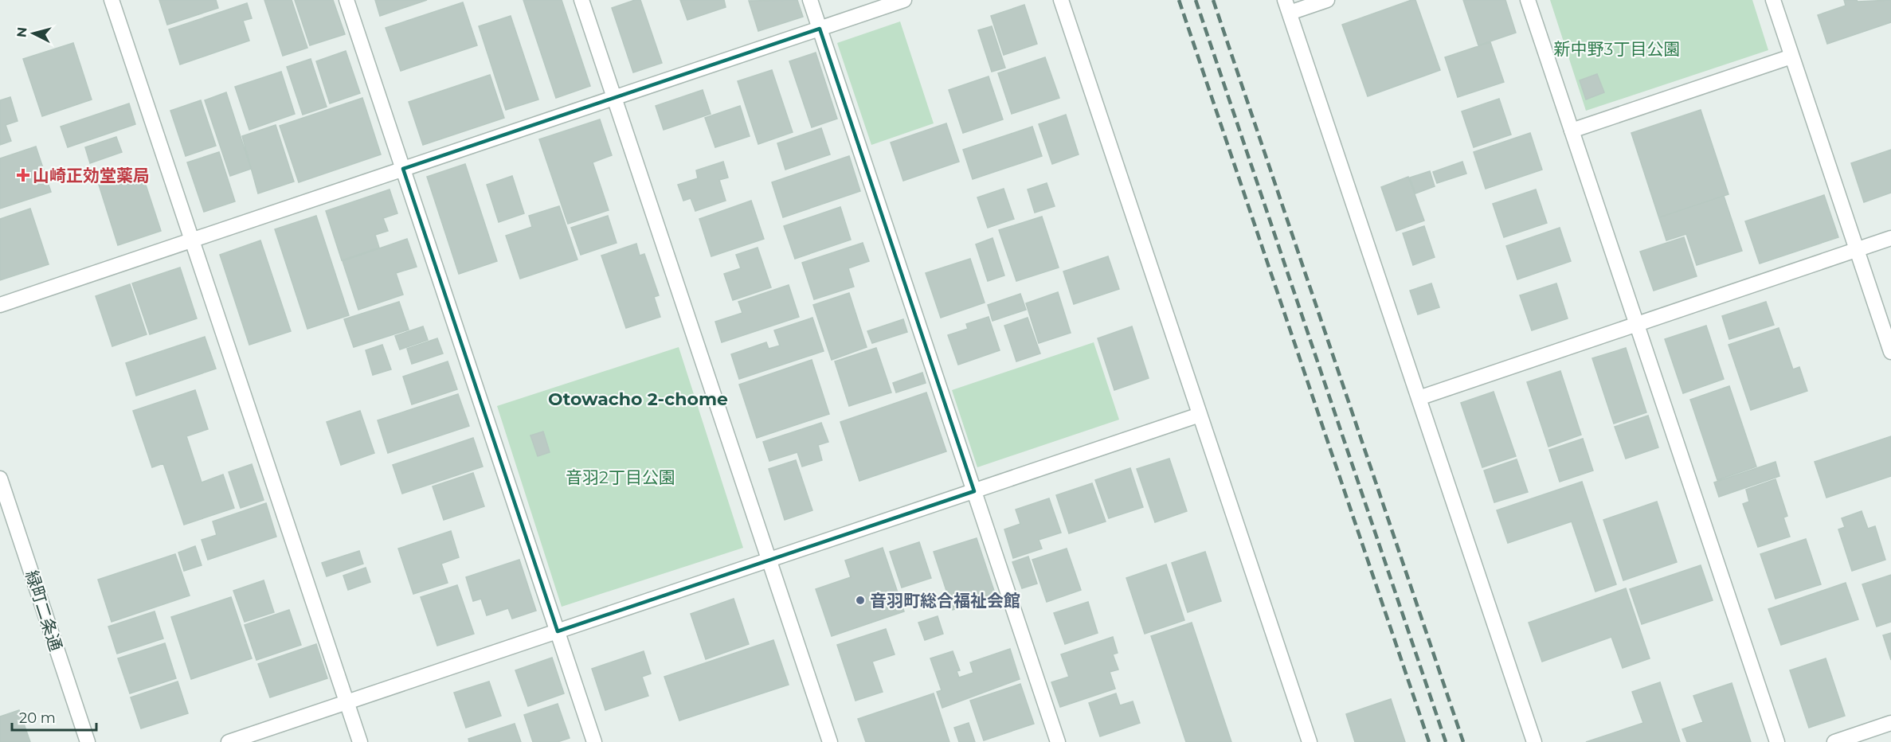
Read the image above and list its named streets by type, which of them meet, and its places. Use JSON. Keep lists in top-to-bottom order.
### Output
{
  "streets": {
    "street": ["緑町二条通"]
  },
  "districts": ["Otowacho 2-chome"],
  "parks": ["新中野3丁目公園", "音羽2丁目公園"],
  "places": {
    "health": ["山崎正効堂薬局"],
    "other": ["音羽町総合福祉会館"]
  },
  "scale_bar": "20 m",
  "north": "left"
}
